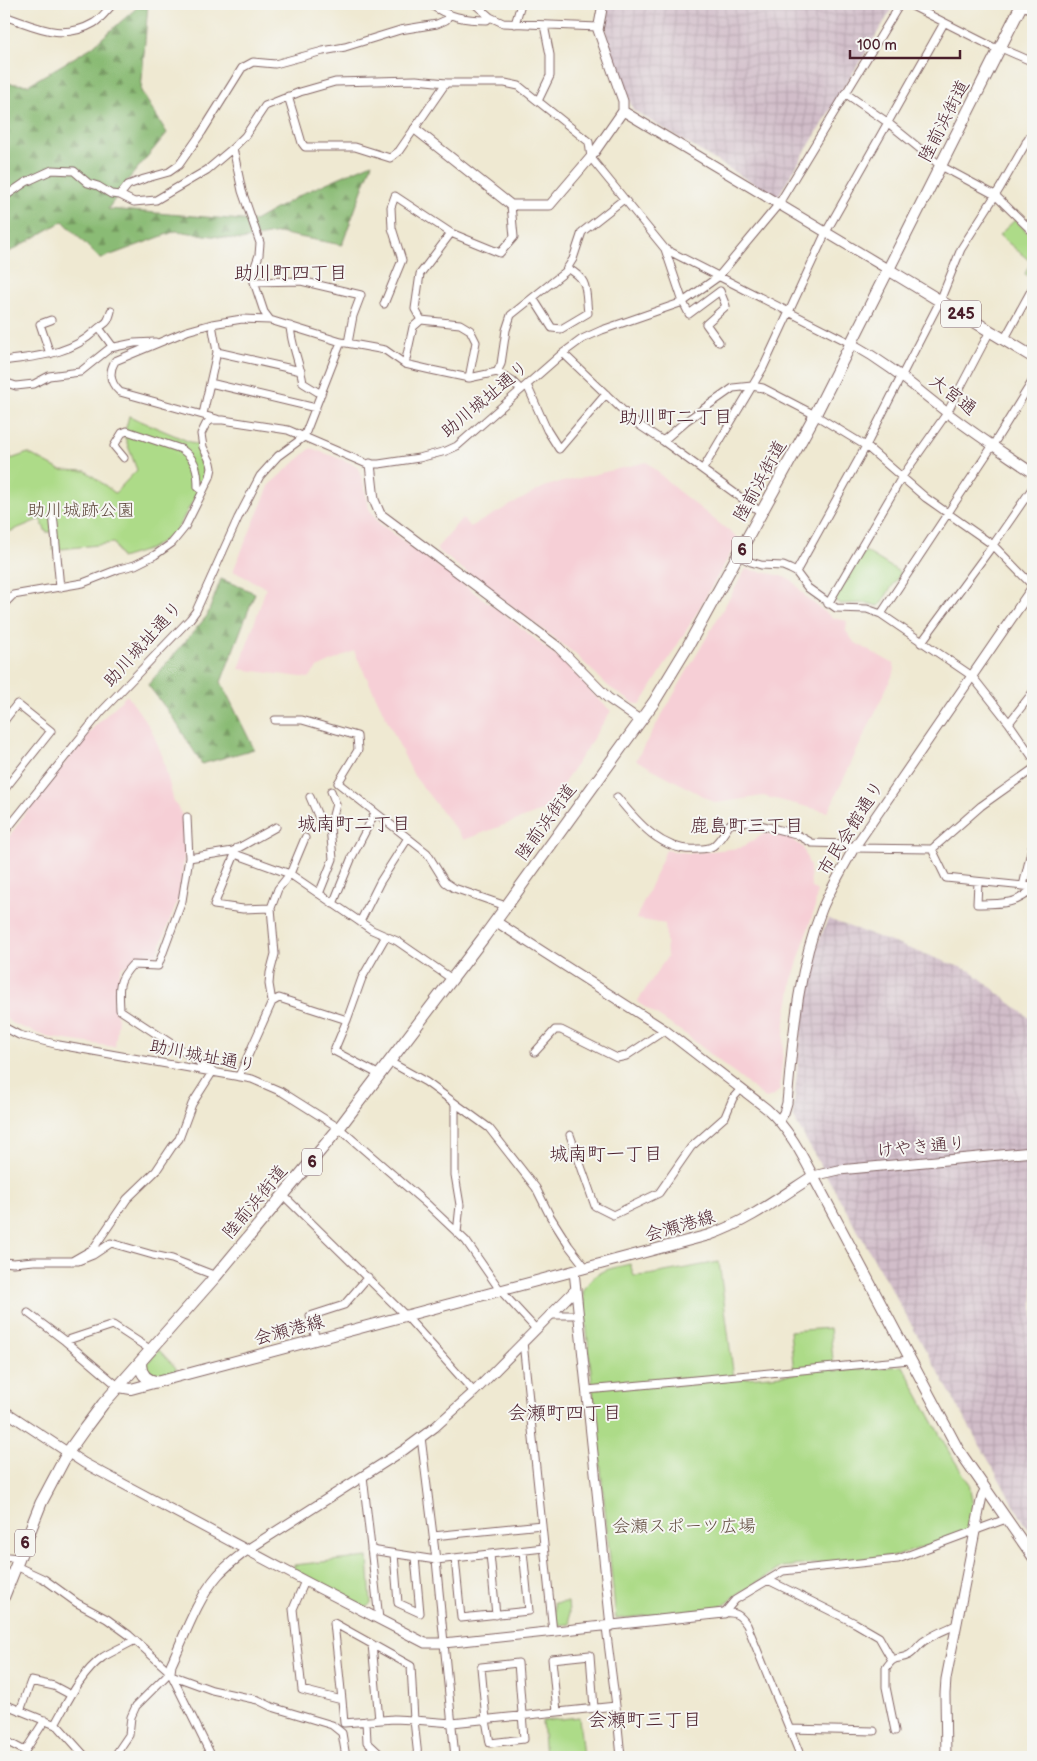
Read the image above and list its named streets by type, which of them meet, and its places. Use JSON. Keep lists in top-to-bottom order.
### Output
{
  "streets": {
    "highway": ["陸前浜街道", "245", "6"],
    "main road": ["会瀬港線"],
    "street": [
      "大宮通",
      "助川城址通り",
      "市民会館通り",
      "けやき通り"
    ]
  },
  "crossings": [
    ["陸前浜街道", "245"],
    ["陸前浜街道", "大宮通"],
    ["陸前浜街道", "助川城址通り"],
    ["陸前浜街道", "会瀬港線"],
    ["助川城址通り", "会瀬港線"],
    ["けやき通り", "会瀬港線"]
  ],
  "districts": [
    "助川町四丁目",
    "助川町二丁目",
    "城南町二丁目",
    "鹿島町三丁目",
    "城南町一丁目",
    "会瀬町四丁目",
    "会瀬町三丁目"
  ],
  "parks": ["助川城跡公園", "会瀬スポーツ広場"],
  "scale_bar": "100 m"
}
